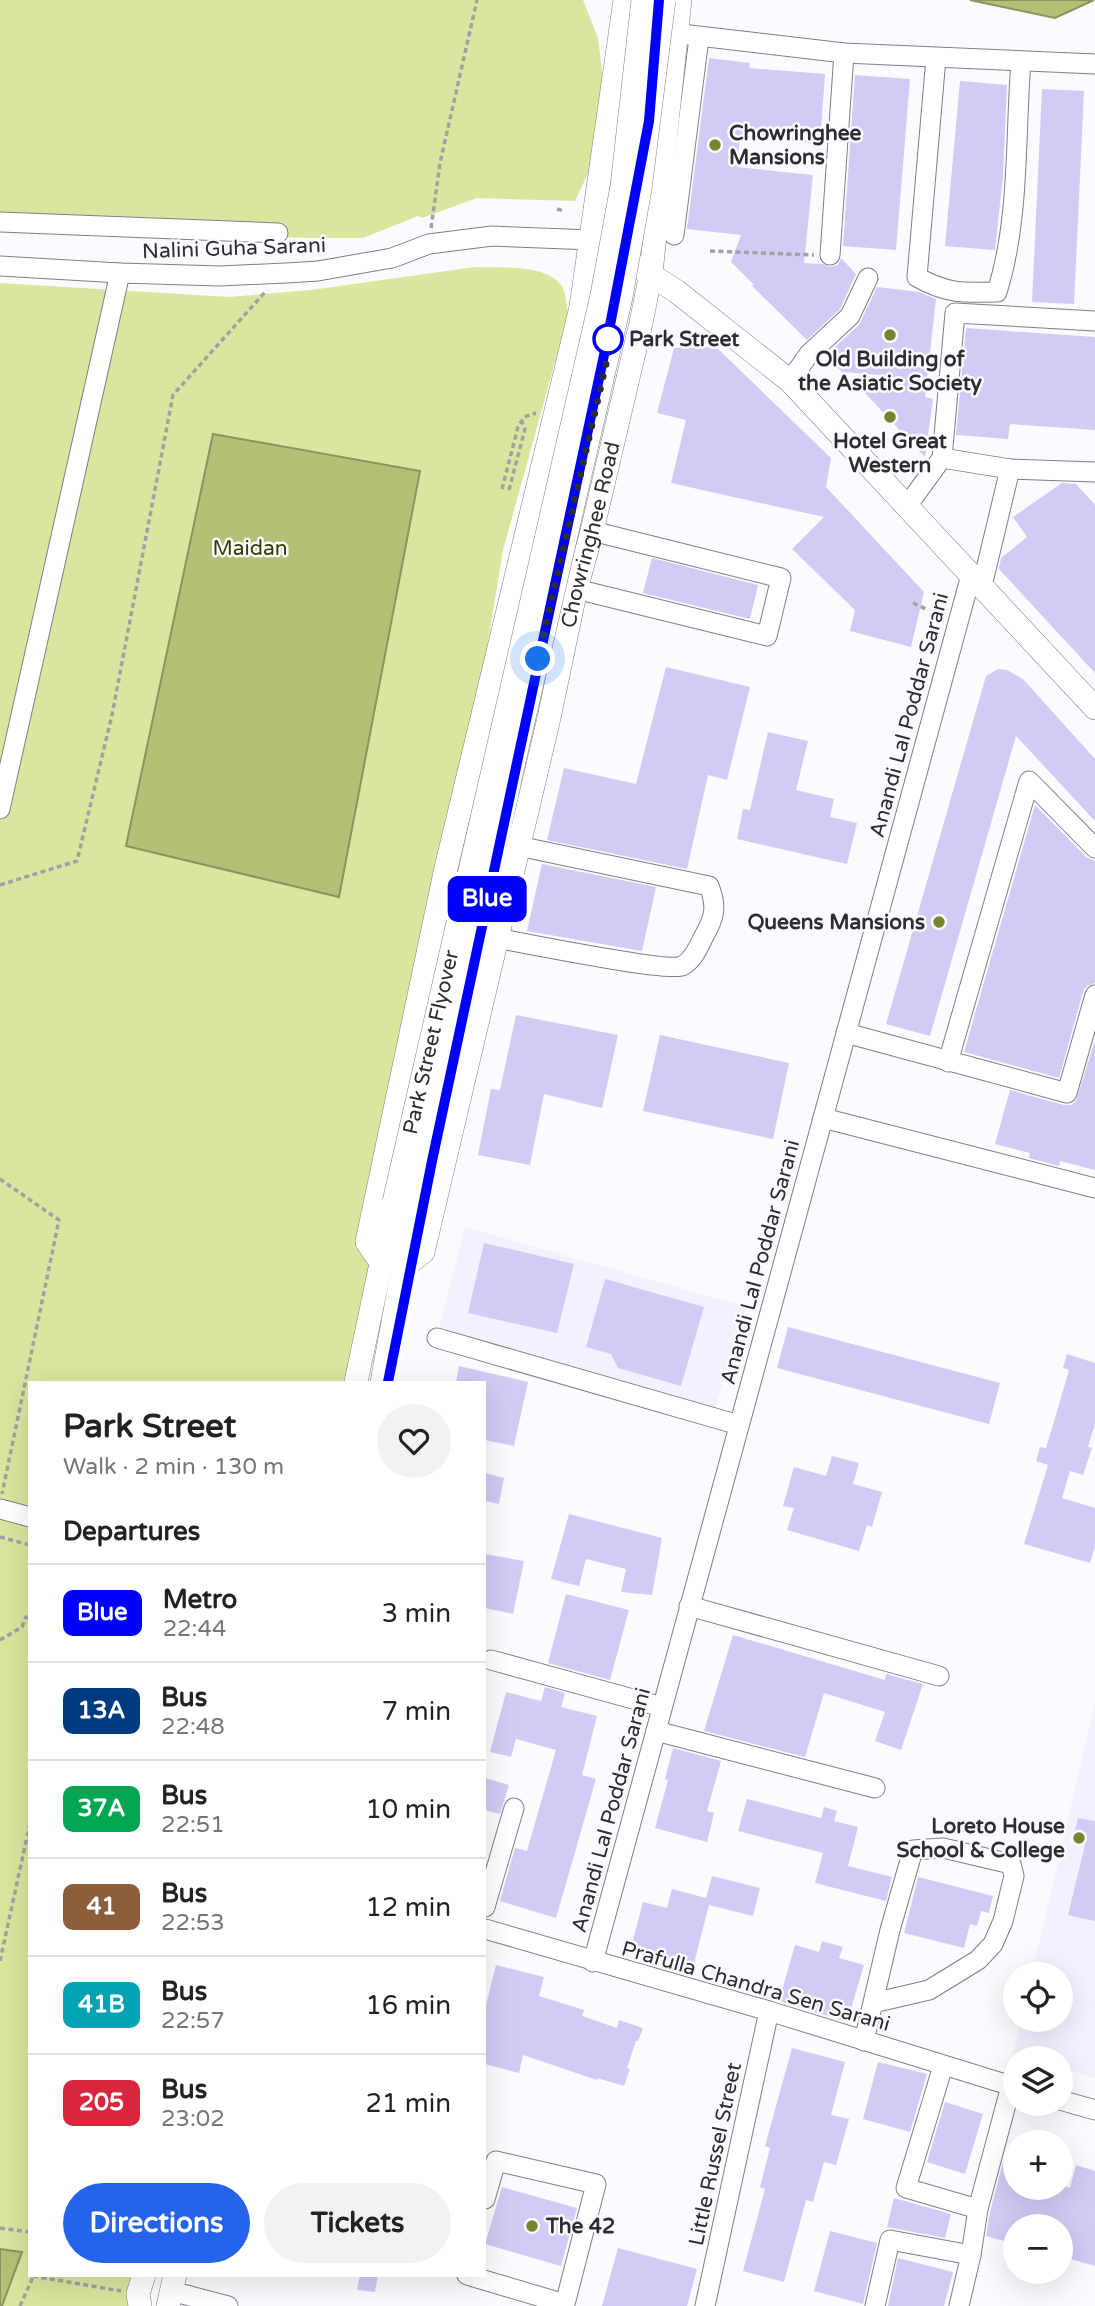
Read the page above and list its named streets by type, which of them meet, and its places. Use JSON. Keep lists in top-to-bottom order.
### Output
{
  "streets": {
    "main road": ["Chowringhee Road", "Park Street Flyover"],
    "street": [
      "Nalini Guha Sarani",
      "Anandi Lal Poddar Sarani",
      "Prafulla Chandra Sen Sarani",
      "Little Russel Street"
    ]
  },
  "crossings": [
    ["Chowringhee Road", "Park Street Flyover"],
    ["Anandi Lal Poddar Sarani", "Prafulla Chandra Sen Sarani"],
    ["Prafulla Chandra Sen Sarani", "Little Russel Street"]
  ],
  "parks": ["Maidan"],
  "places": [
    "Chowringhee Mansions",
    "Old Building of the Asiatic Society",
    "Park Street",
    "Hotel Great Western",
    "Queens Mansions",
    "Loreto House School & College",
    "The 42"
  ],
  "lines": ["metro line Blue"],
  "page": {
    "on_map": "Blue",
    "heading": [
      ["Park Street", "Walk · 2 min · 130 m"],
      "Departures"
    ],
    "list": [
      {
        "mark": "Blue",
        "name": "Metro",
        "note": "22:44",
        "value": "3 min"
      },
      {
        "mark": "13A",
        "name": "Bus",
        "note": "22:48",
        "value": "7 min"
      },
      {
        "mark": "37A",
        "name": "Bus",
        "note": "22:51",
        "value": "10 min"
      },
      {
        "mark": "41",
        "name": "Bus",
        "note": "22:53",
        "value": "12 min"
      },
      {
        "mark": "41B",
        "name": "Bus",
        "note": "22:57",
        "value": "16 min"
      },
      {
        "mark": "205",
        "name": "Bus",
        "note": "23:02",
        "value": "21 min"
      }
    ],
    "map_buttons": ["+", "−"],
    "buttons": ["Directions", "Tickets"]
  }
}
